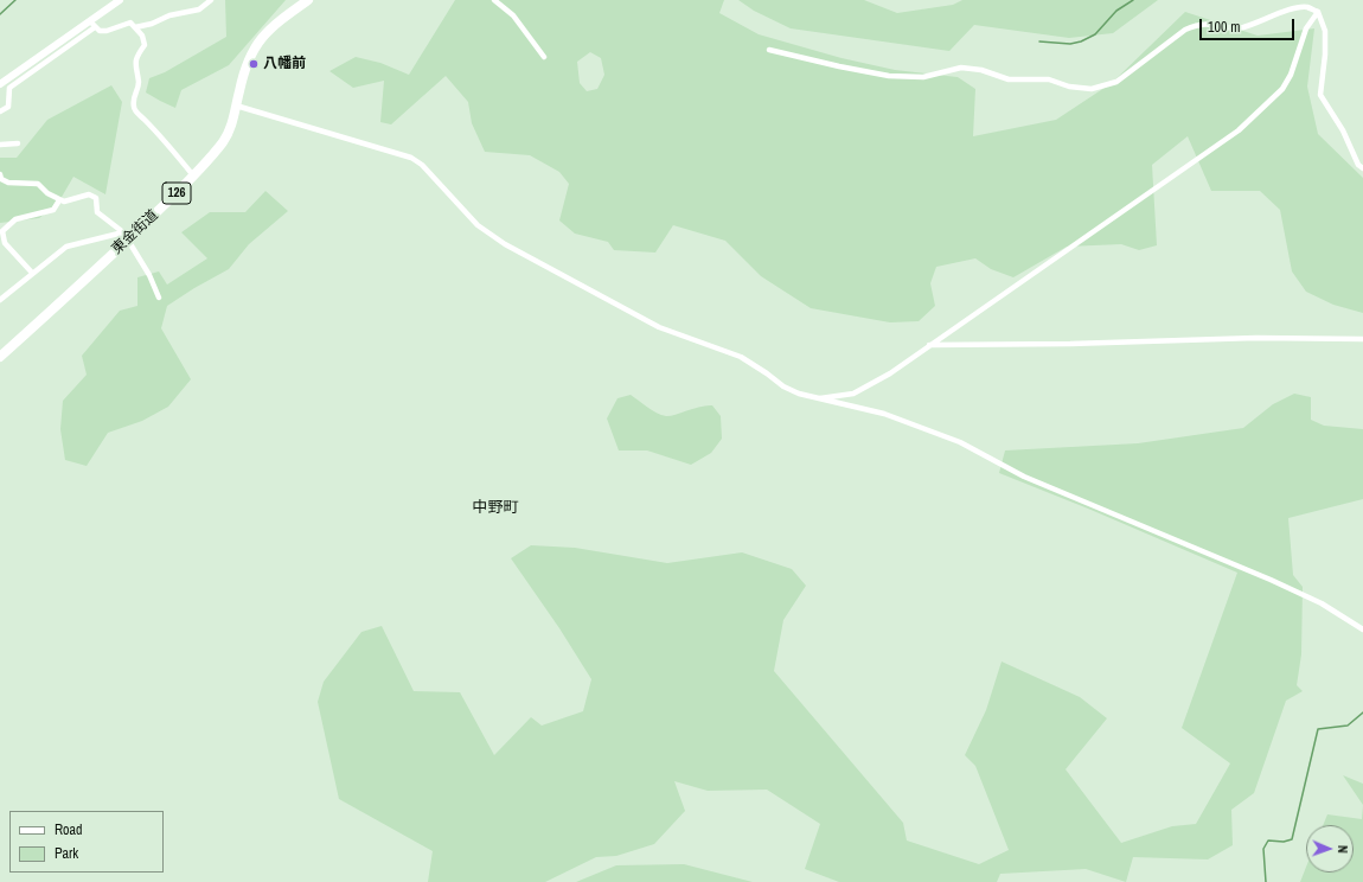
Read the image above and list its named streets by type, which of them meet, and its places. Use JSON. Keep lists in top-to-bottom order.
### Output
{
  "streets": {
    "highway": ["126", "東金街道"]
  },
  "districts": ["中野町"],
  "places": ["八幡前"],
  "legend": ["Road", "Park"],
  "scale_bar": "100 m",
  "north": "right"
}
